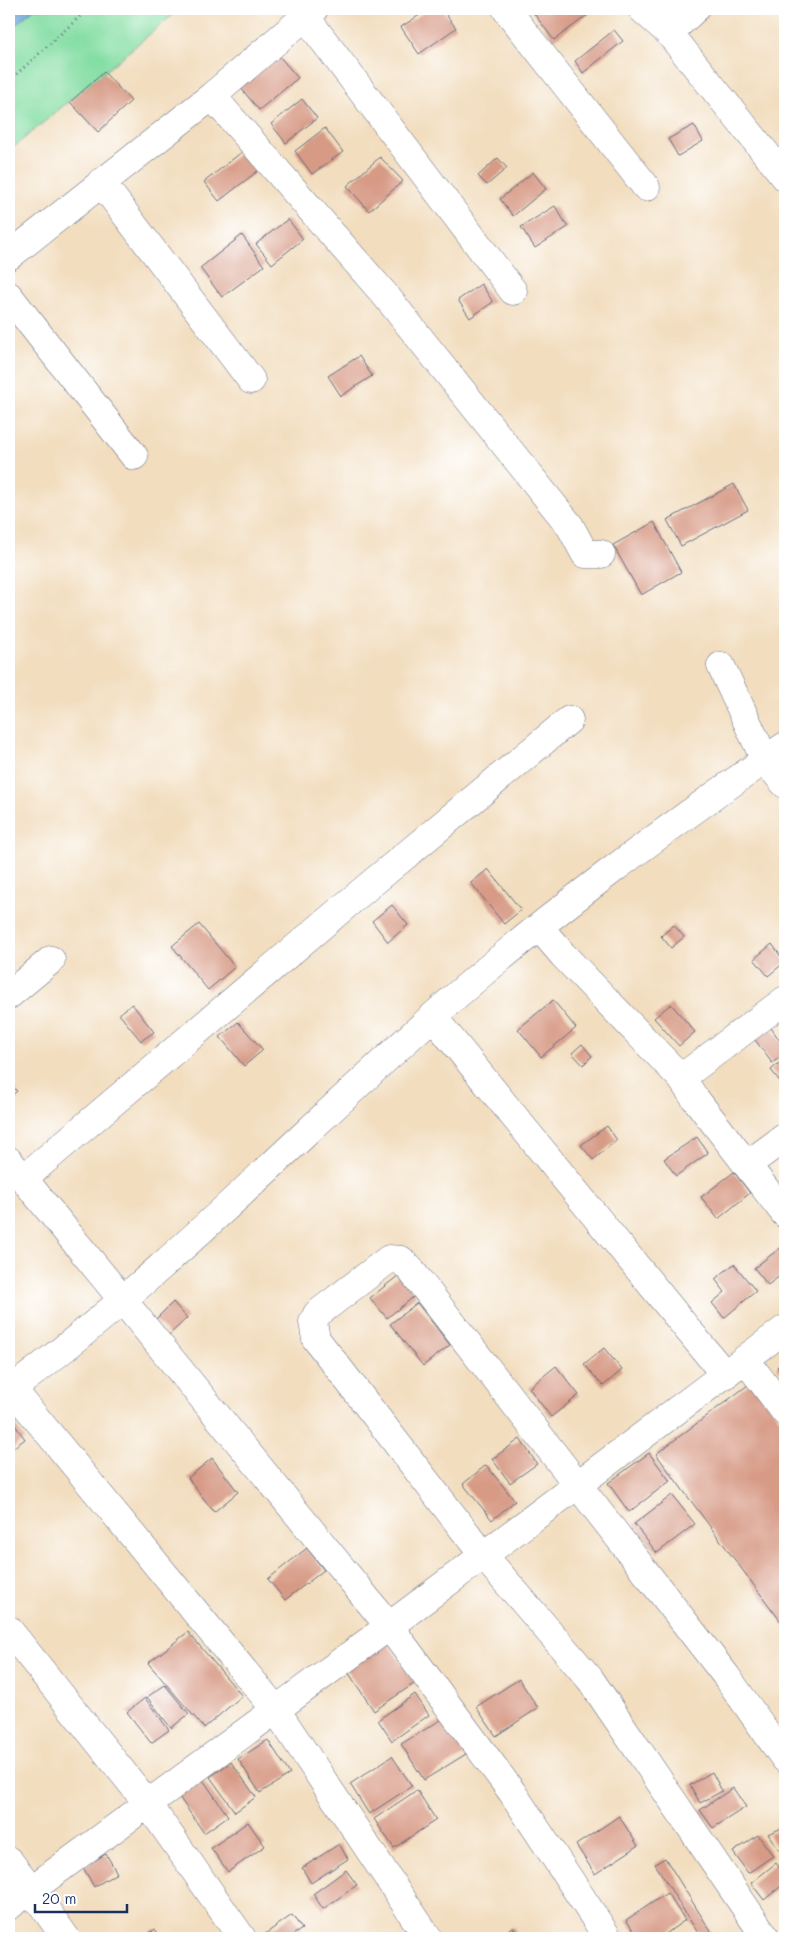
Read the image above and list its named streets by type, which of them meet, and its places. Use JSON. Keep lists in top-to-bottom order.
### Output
{
  "scale_bar": "20 m"
}
